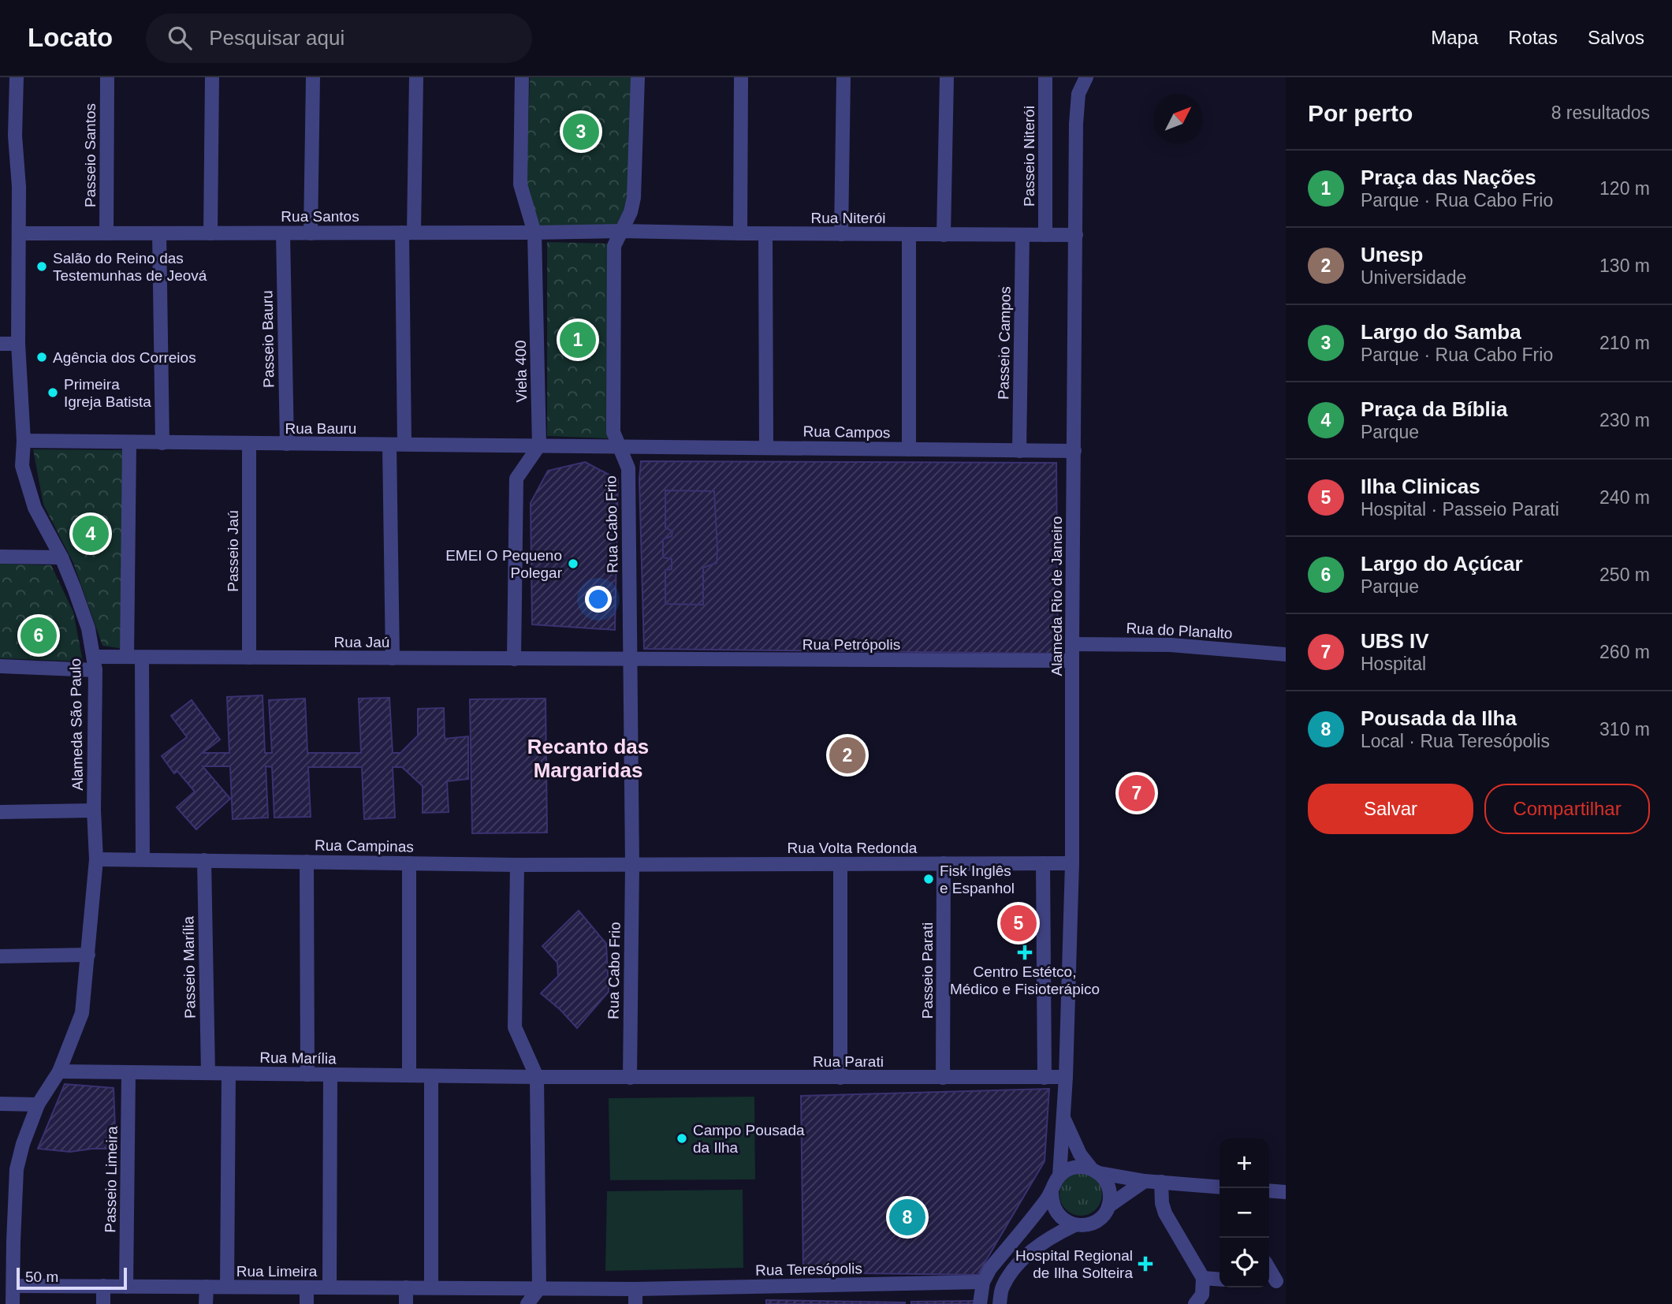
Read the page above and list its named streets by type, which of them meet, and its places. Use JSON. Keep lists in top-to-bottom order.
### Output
{
  "streets": {
    "street": [
      "Passeio Santos",
      "Passeio Niterói",
      "Rua Santos",
      "Rua Niterói",
      "Passeio Bauru",
      "Passeio Campos",
      "Viela 400",
      "Rua Bauru",
      "Rua Campos",
      "Rua Cabo Frio",
      "Passeio Jaú",
      "Alameda Rio de Janeiro",
      "Rua do Planalto",
      "Rua Jaú",
      "Rua Petrópolis",
      "Alameda São Paulo",
      "Rua Campinas",
      "Rua Volta Redonda",
      "Passeio Marília",
      "Passeio Parati",
      "Rua Marília",
      "Rua Parati",
      "Passeio Limeira",
      "Rua Teresópolis",
      "Rua Limeira"
    ]
  },
  "crossings": [
    ["Passeio Santos", "Rua Santos"],
    ["Passeio Niterói", "Rua Niterói"],
    ["Rua Santos", "Rua Niterói"],
    ["Rua Santos", "Passeio Bauru"],
    ["Rua Santos", "Viela 400"],
    ["Rua Santos", "Rua Cabo Frio"],
    ["Rua Santos", "Alameda São Paulo"],
    ["Rua Niterói", "Passeio Campos"],
    ["Rua Niterói", "Rua Cabo Frio"],
    ["Rua Niterói", "Alameda Rio de Janeiro"],
    ["Passeio Bauru", "Rua Bauru"],
    ["Passeio Campos", "Rua Campos"],
    ["Viela 400", "Rua Bauru"],
    ["Rua Bauru", "Rua Campos"],
    ["Rua Bauru", "Rua Cabo Frio"],
    ["Rua Bauru", "Passeio Jaú"],
    ["Rua Bauru", "Alameda São Paulo"],
    ["Rua Campos", "Rua Cabo Frio"],
    ["Rua Campos", "Alameda Rio de Janeiro"],
    ["Rua Cabo Frio", "Rua Jaú"],
    ["Rua Cabo Frio", "Rua Petrópolis"],
    ["Rua Cabo Frio", "Rua Campinas"],
    ["Rua Cabo Frio", "Rua Volta Redonda"],
    ["Rua Cabo Frio", "Rua Parati"],
    ["Passeio Jaú", "Rua Jaú"],
    ["Alameda Rio de Janeiro", "Rua do Planalto"],
    ["Alameda Rio de Janeiro", "Rua Petrópolis"],
    ["Alameda Rio de Janeiro", "Rua Volta Redonda"],
    ["Alameda Rio de Janeiro", "Rua Parati"],
    ["Alameda Rio de Janeiro", "Rua Teresópolis"],
    ["Rua Jaú", "Rua Petrópolis"],
    ["Rua Jaú", "Alameda São Paulo"],
    ["Alameda São Paulo", "Rua Campinas"],
    ["Alameda São Paulo", "Rua Marília"],
    ["Alameda São Paulo", "Rua Limeira"],
    ["Rua Campinas", "Rua Volta Redonda"],
    ["Rua Campinas", "Passeio Marília"],
    ["Rua Volta Redonda", "Passeio Parati"],
    ["Passeio Marília", "Rua Marília"],
    ["Passeio Parati", "Rua Parati"],
    ["Rua Marília", "Rua Parati"],
    ["Rua Marília", "Passeio Limeira"],
    ["Passeio Limeira", "Rua Limeira"],
    ["Rua Teresópolis", "Rua Limeira"]
  ],
  "districts": ["Recanto das Margaridas"],
  "places": {
    "other": [
      "Salão do Reino das Testemunhas de Jeová",
      "Agência dos Correios",
      "Primeira Igreja Batista",
      "EMEI O Pequeno Polegar",
      "Fisk Inglês e Espanhol",
      "Campo Pousada da Ilha"
    ],
    "health": ["Centro Estétco, Médico e Fisioterápico", "Hospital Regional de Ilha Solteira"]
  },
  "scale_bar": "50 m",
  "north": "top right",
  "page": {
    "header": "Locato",
    "search": "Pesquisar aqui",
    "nav": ["Mapa", "Rotas", "Salvos"],
    "heading": ["Por perto", "8 resultados"],
    "pins": [
      "3",
      "1",
      "4",
      "6",
      "2",
      "7",
      "5",
      "8"
    ],
    "list": [
      {
        "mark": "1",
        "name": "Praça das Nações",
        "note": "Parque · Rua Cabo Frio",
        "value": "120 m"
      },
      {
        "mark": "2",
        "name": "Unesp",
        "note": "Universidade",
        "value": "130 m"
      },
      {
        "mark": "3",
        "name": "Largo do Samba",
        "note": "Parque · Rua Cabo Frio",
        "value": "210 m"
      },
      {
        "mark": "4",
        "name": "Praça da Bíblia",
        "note": "Parque",
        "value": "230 m"
      },
      {
        "mark": "5",
        "name": "Ilha Clinicas",
        "note": "Hospital · Passeio Parati",
        "value": "240 m"
      },
      {
        "mark": "6",
        "name": "Largo do Açúcar",
        "note": "Parque",
        "value": "250 m"
      },
      {
        "mark": "7",
        "name": "UBS IV",
        "note": "Hospital",
        "value": "260 m"
      },
      {
        "mark": "8",
        "name": "Pousada da Ilha",
        "note": "Local · Rua Teresópolis",
        "value": "310 m"
      }
    ],
    "buttons": ["Salvar", "Compartilhar"],
    "map_buttons": ["+", "−"],
    "scale": "50 m"
  }
}
